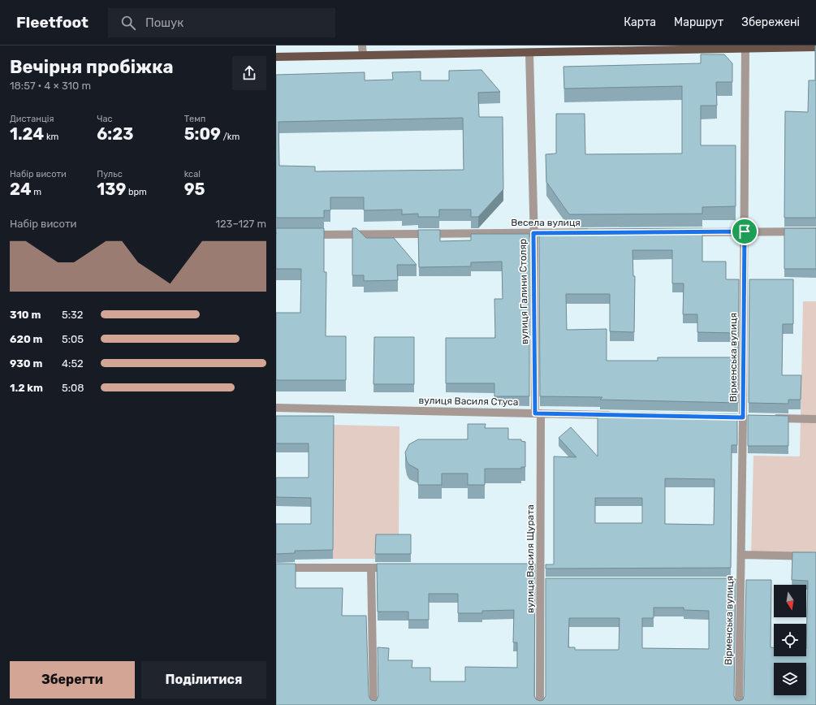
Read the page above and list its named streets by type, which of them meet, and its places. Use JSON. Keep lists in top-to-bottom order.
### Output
{
  "streets": {
    "street": [
      "Весела вулиця",
      "вулиця Галини Столяр",
      "Вірменська вулиця",
      "вулиця Василя Стуса",
      "вулиця Василя Щурата"
    ]
  },
  "crossings": [
    ["Весела вулиця", "вулиця Галини Столяр"],
    ["вулиця Галини Столяр", "вулиця Василя Стуса"],
    ["вулиця Галини Столяр", "вулиця Василя Щурата"],
    ["вулиця Василя Стуса", "вулиця Василя Щурата"]
  ],
  "north": "bottom",
  "page": {
    "header": "Fleetfoot",
    "search": "Пошук",
    "nav": ["Карта", "Маршрут", "Збережені"],
    "heading": ["Вечірня пробіжка", "18:57 · 4 × 310 m"],
    "stats": [
      ["Дистанція", "1.24 km"],
      ["Час", "6:23"],
      ["Темп", "5:09 /km"],
      ["Набір висоти", "24 m"],
      ["Пульс", "139 bpm"],
      ["kcal", "95"]
    ],
    "chart": ["Набір висоти", "123–127 m"],
    "list": [
      {
        "name": "310 m",
        "note": "5:32"
      },
      {
        "name": "620 m",
        "note": "5:05"
      },
      {
        "name": "930 m",
        "note": "4:52"
      },
      {
        "name": "1.2 km",
        "note": "5:08"
      }
    ],
    "buttons": ["Зберегти", "Поділитися"]
  }
}
